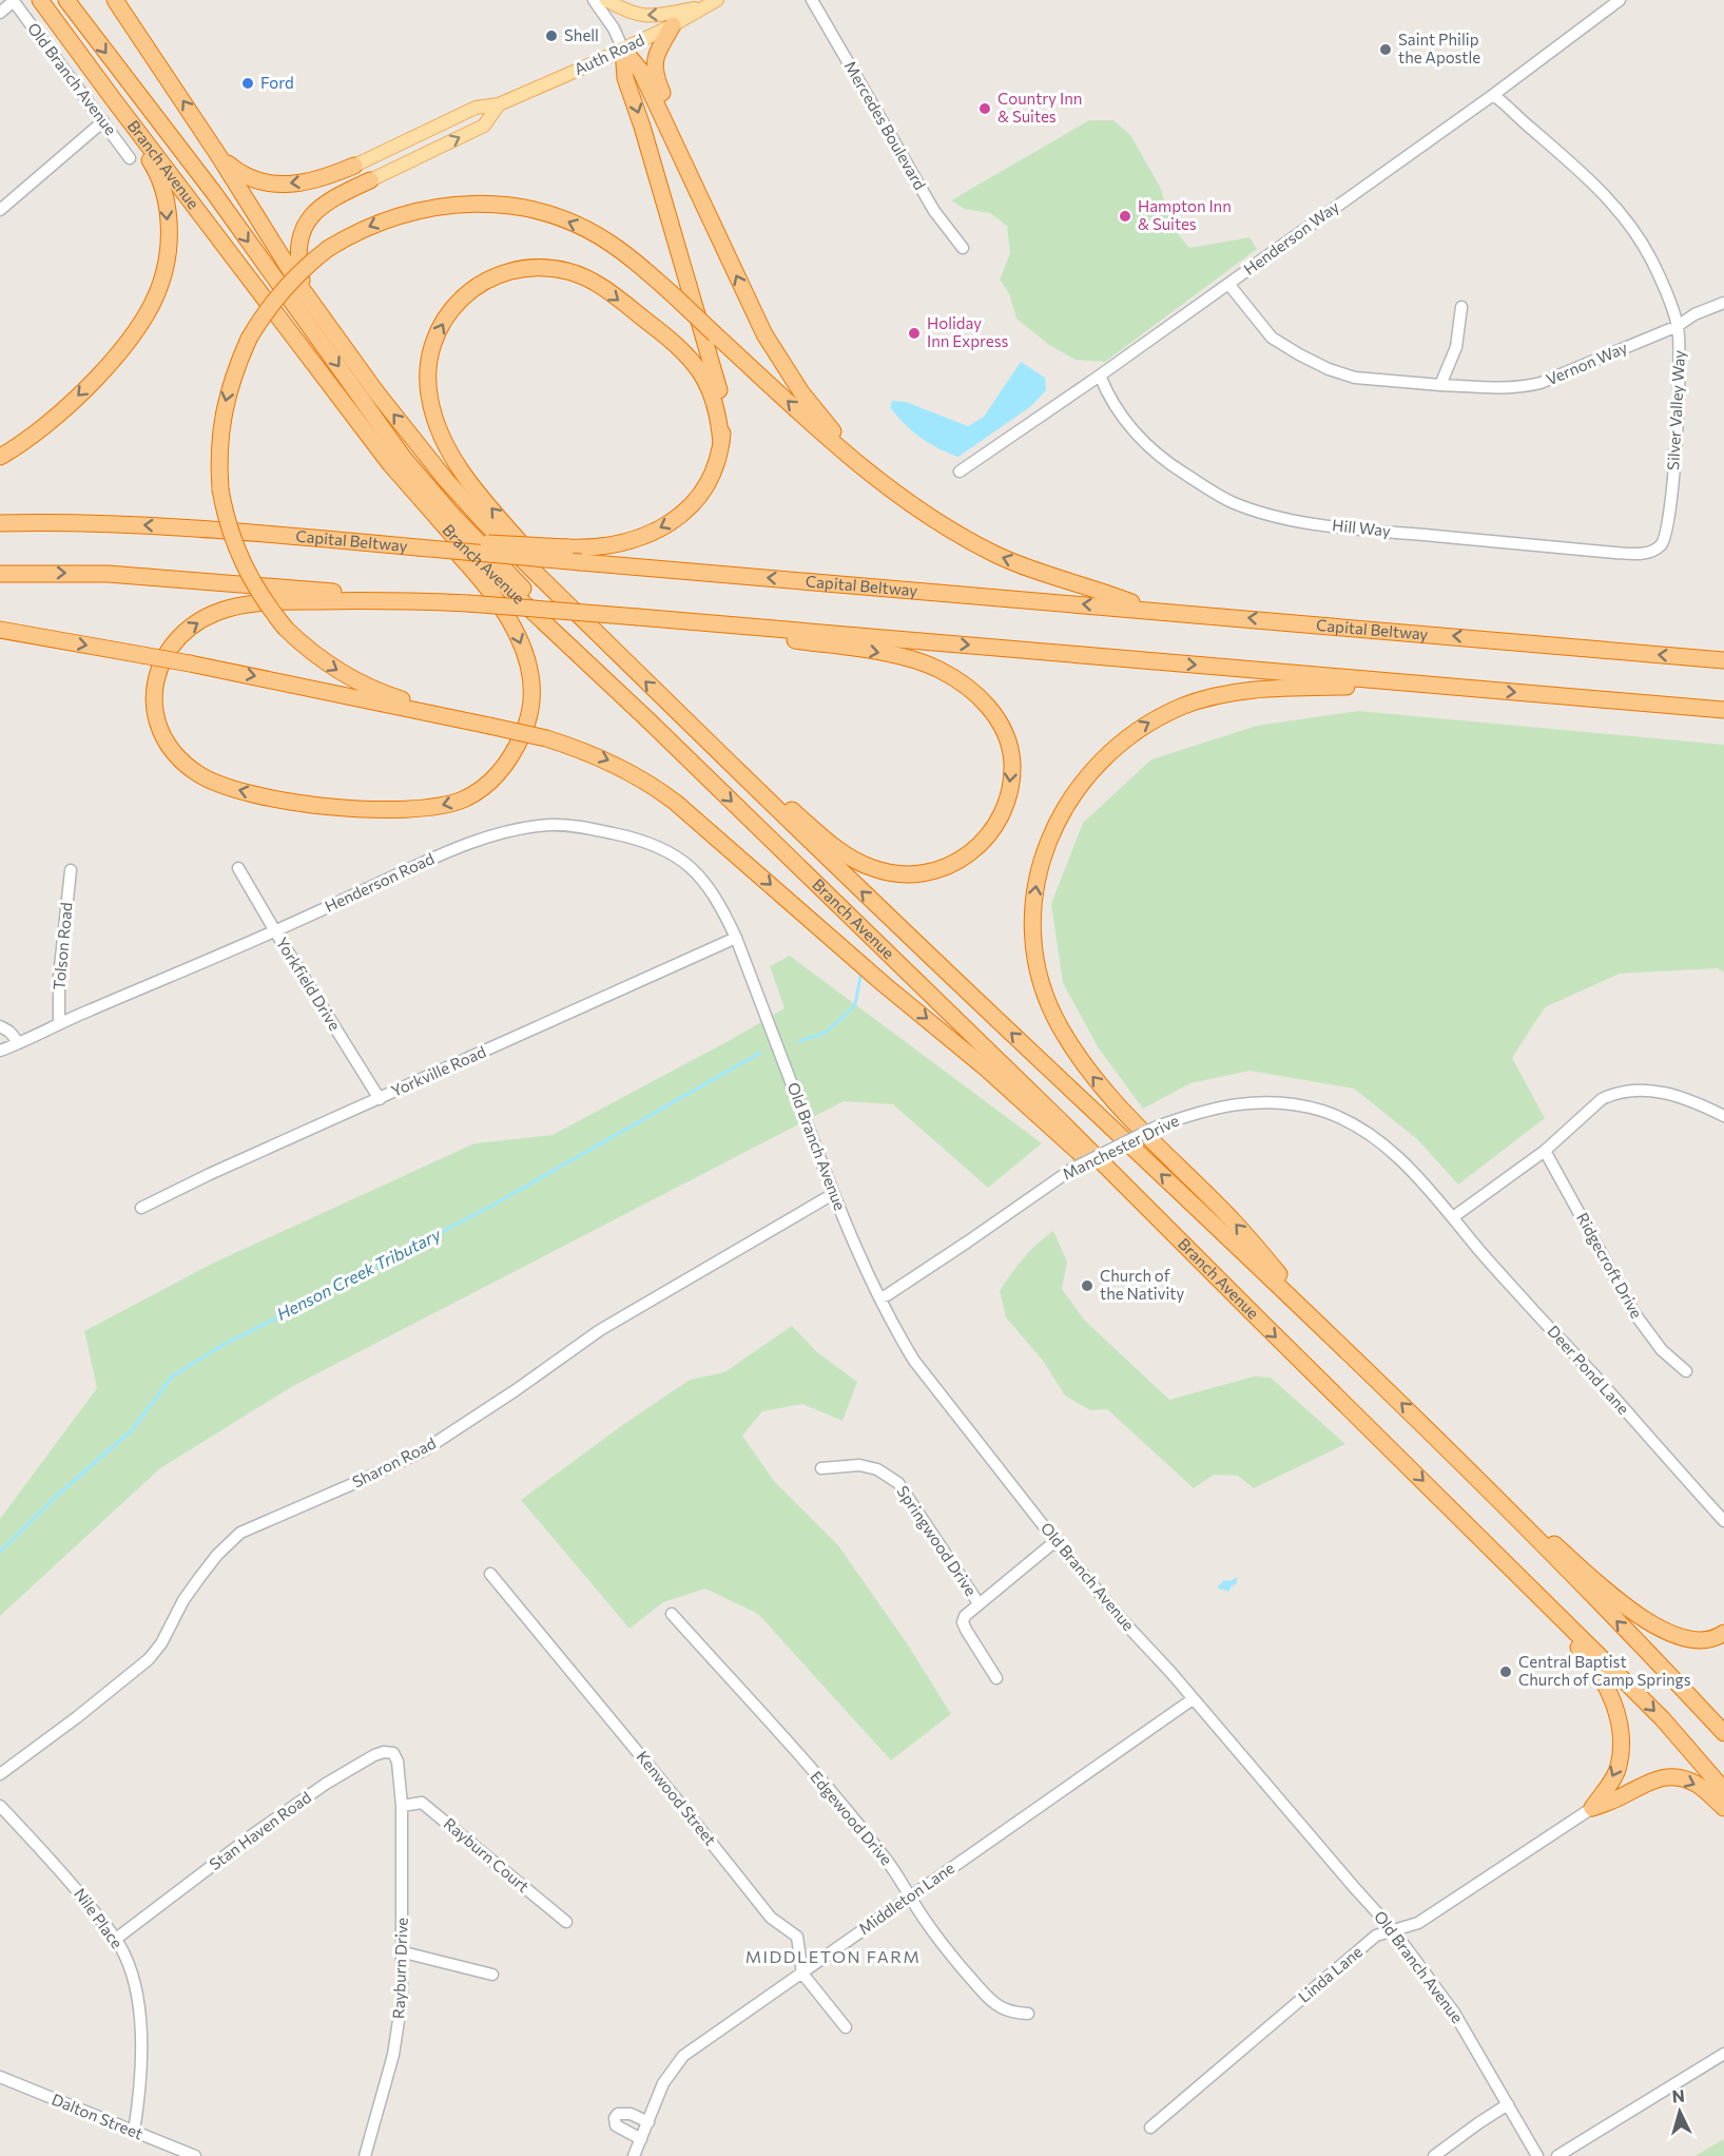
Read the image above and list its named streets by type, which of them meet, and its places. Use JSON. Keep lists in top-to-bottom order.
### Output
{
  "streets": {
    "highway": ["Branch Avenue", "Capital Beltway"],
    "main road": ["Auth Road"],
    "street": [
      "Old Branch Avenue",
      "Mercedes Boulevard",
      "Henderson Way",
      "Vernon Way",
      "Silver Valley Way",
      "Hill Way",
      "Henderson Road",
      "Tolson Road",
      "Yorkfield Drive",
      "Yorkville Road",
      "Manchester Drive",
      "Ridgecroft Drive",
      "Deer Pond Lane",
      "Sharon Road",
      "Springwood Drive",
      "Kenwood Street",
      "Edgewood Drive",
      "Stan Haven Road",
      "Rayburn Court",
      "Middleton Lane",
      "Nile Place",
      "Rayburn Drive",
      "Linda Lane",
      "Dalton Street"
    ]
  },
  "crossings": [
    ["Old Branch Avenue", "Henderson Road"],
    ["Old Branch Avenue", "Yorkville Road"],
    ["Old Branch Avenue", "Manchester Drive"],
    ["Old Branch Avenue", "Sharon Road"],
    ["Old Branch Avenue", "Middleton Lane"],
    ["Old Branch Avenue", "Linda Lane"],
    ["Henderson Way", "Vernon Way"],
    ["Henderson Way", "Silver Valley Way"],
    ["Henderson Way", "Hill Way"],
    ["Vernon Way", "Silver Valley Way"],
    ["Silver Valley Way", "Hill Way"],
    ["Henderson Road", "Tolson Road"],
    ["Henderson Road", "Yorkfield Drive"],
    ["Henderson Road", "Yorkville Road"],
    ["Yorkfield Drive", "Yorkville Road"],
    ["Manchester Drive", "Deer Pond Lane"],
    ["Kenwood Street", "Middleton Lane"],
    ["Edgewood Drive", "Middleton Lane"],
    ["Stan Haven Road", "Nile Place"],
    ["Stan Haven Road", "Rayburn Drive"],
    ["Rayburn Court", "Rayburn Drive"],
    ["Nile Place", "Dalton Street"]
  ],
  "districts": ["MIDDLETON FARM"],
  "water": ["Henson Creek Tributary"],
  "places": [
    "Shell",
    "Saint Philip the Apostle",
    "Ford",
    "Country Inn & Suites",
    "Hampton Inn & Suites",
    "Holiday Inn Express",
    "Church of the Nativity",
    "Central Baptist Church of Camp Springs"
  ],
  "north": "top"
}
